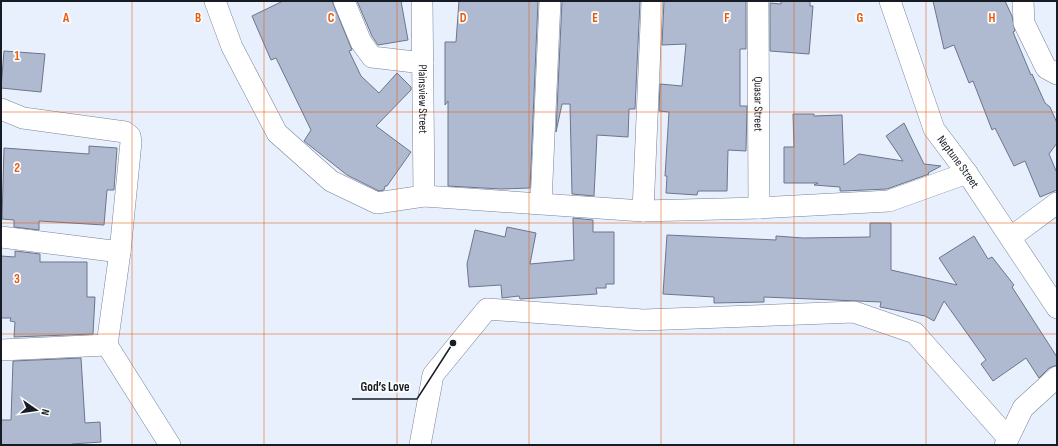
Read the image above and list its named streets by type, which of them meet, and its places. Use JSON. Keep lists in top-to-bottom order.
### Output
{
  "streets": {
    "street": ["Plainsview Street", "Quasar Street", "Neptune Street"]
  },
  "places": ["God’s Love"],
  "north": "right",
  "grid": {
    "columns": [
      "A",
      "B",
      "C",
      "D",
      "E",
      "F",
      "G",
      "H"
    ],
    "rows": ["1", "2", "3"]
  }
}
